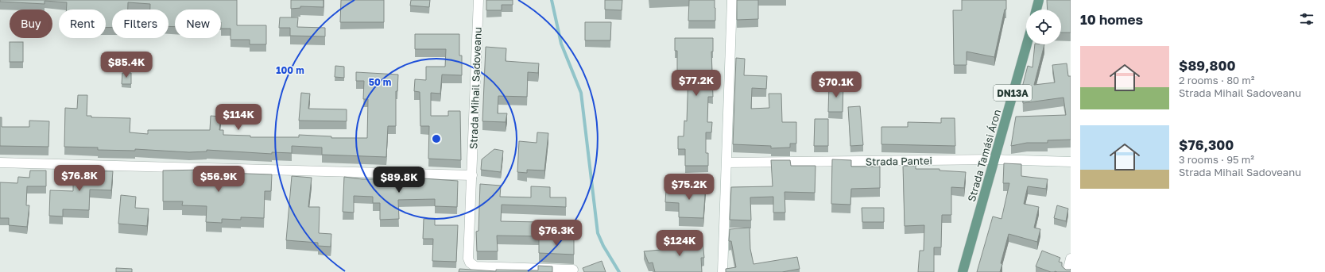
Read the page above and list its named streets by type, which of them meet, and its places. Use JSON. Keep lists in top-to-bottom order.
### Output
{
  "streets": {
    "main road": ["DN13A", "Strada Tamási Áron"],
    "street": ["Strada Mihail Sadoveanu", "Strada Pantei"]
  },
  "crossings": [
    ["Strada Tamási Áron", "Strada Pantei"]
  ],
  "page": {
    "heading": "10 homes",
    "chip": [
      "Buy",
      "Rent",
      "Filters",
      "New"
    ],
    "list": [
      {
        "name": "$89,800",
        "note": "2 rooms · 80 m² · Strada Mihail Sadoveanu"
      },
      {
        "name": "$76,300",
        "note": "3 rooms · 95 m² · Strada Mihail Sadoveanu"
      }
    ],
    "price": [
      "$85.4K",
      "$77.2K",
      "$70.1K",
      "$114K",
      "$76.8K",
      "$56.9K",
      "$89.8K",
      "$75.2K",
      "$76.3K",
      "$124K"
    ]
  },
  "rings": ["100 m", "50 m"]
}
